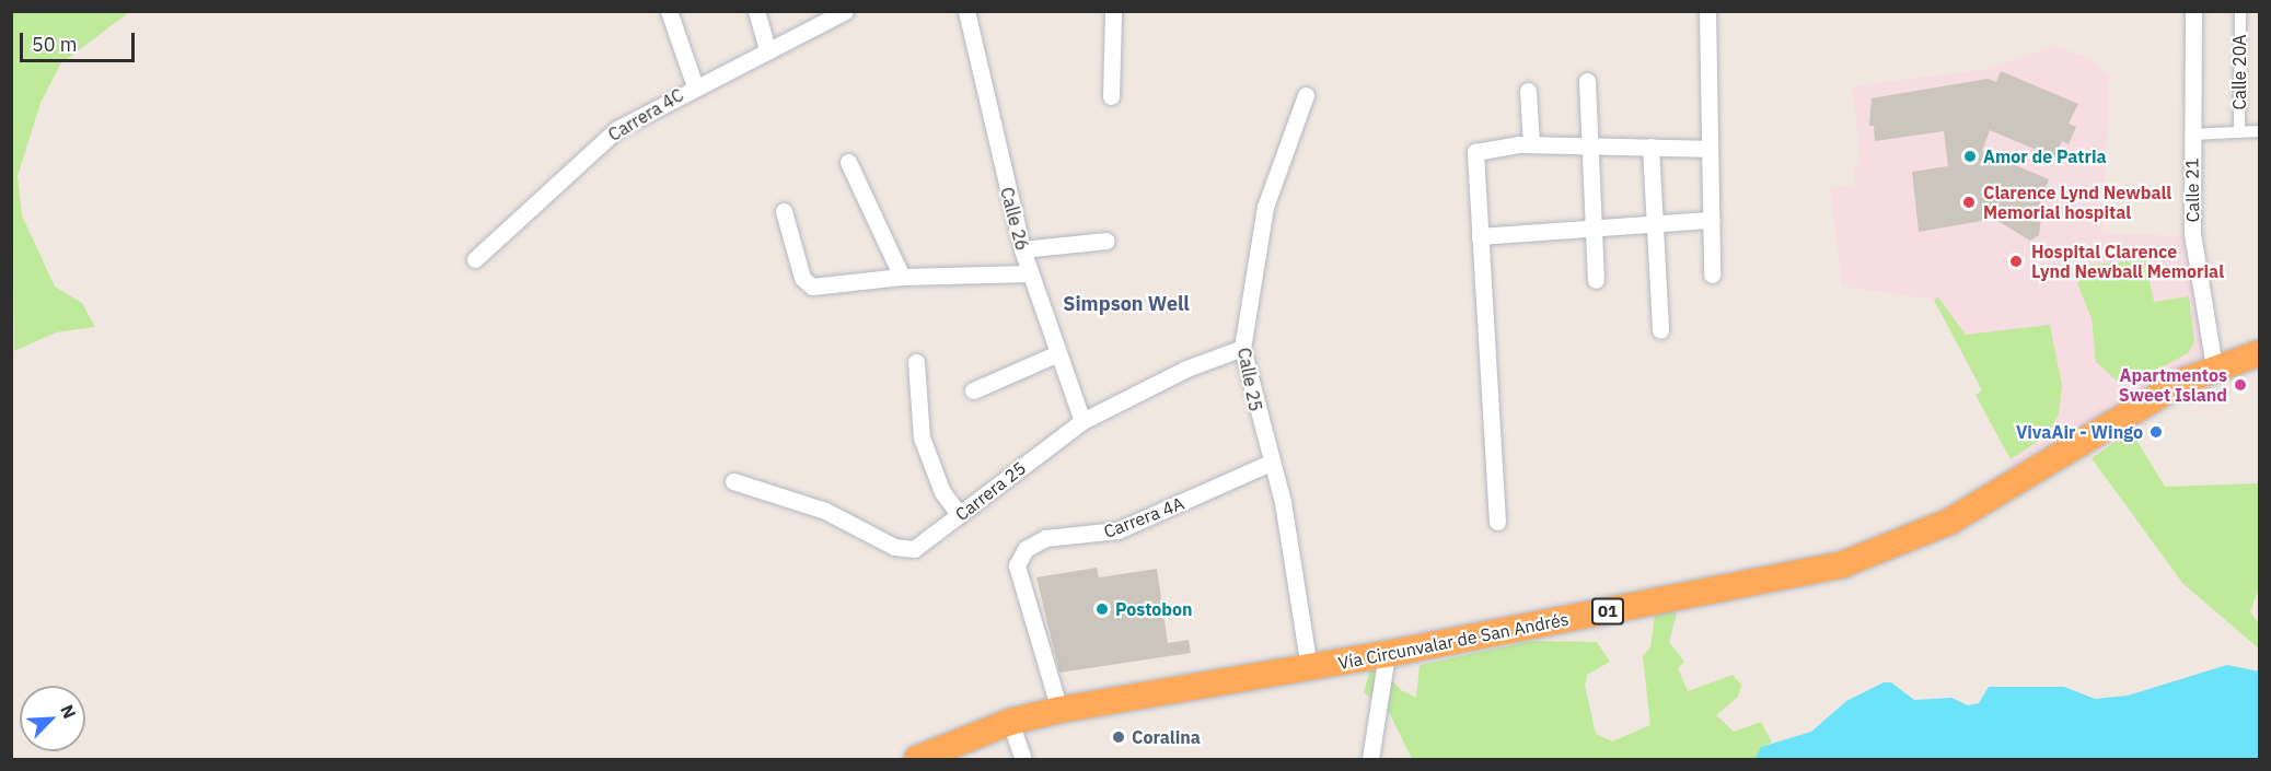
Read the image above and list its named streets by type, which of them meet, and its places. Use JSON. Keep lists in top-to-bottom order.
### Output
{
  "streets": {
    "highway": ["01", "Vía Circunvalar de San Andrés"],
    "street": [
      "Calle 20A",
      "Carrera 4C",
      "Calle 21",
      "Calle 26",
      "Calle 25",
      "Carrera 25",
      "Carrera 4A"
    ]
  },
  "crossings": [
    ["Calle 21", "Vía Circunvalar de San Andrés"],
    ["Calle 26", "Carrera 25"],
    ["Calle 25", "Carrera 25"],
    ["Calle 25", "Carrera 4A"],
    ["Calle 25", "Vía Circunvalar de San Andrés"],
    ["Carrera 4A", "Vía Circunvalar de San Andrés"]
  ],
  "districts": ["Simpson Well"],
  "places": [
    "Amor de Patria",
    "Clarence Lynd Newball Memorial hospital",
    "Hospital Clarence Lynd Newball Memorial",
    "Apartmentos Sweet Island",
    "VivaAir - Wingo",
    "Postobon",
    "Coralina"
  ],
  "scale_bar": "50 m",
  "north": "top right"
}
